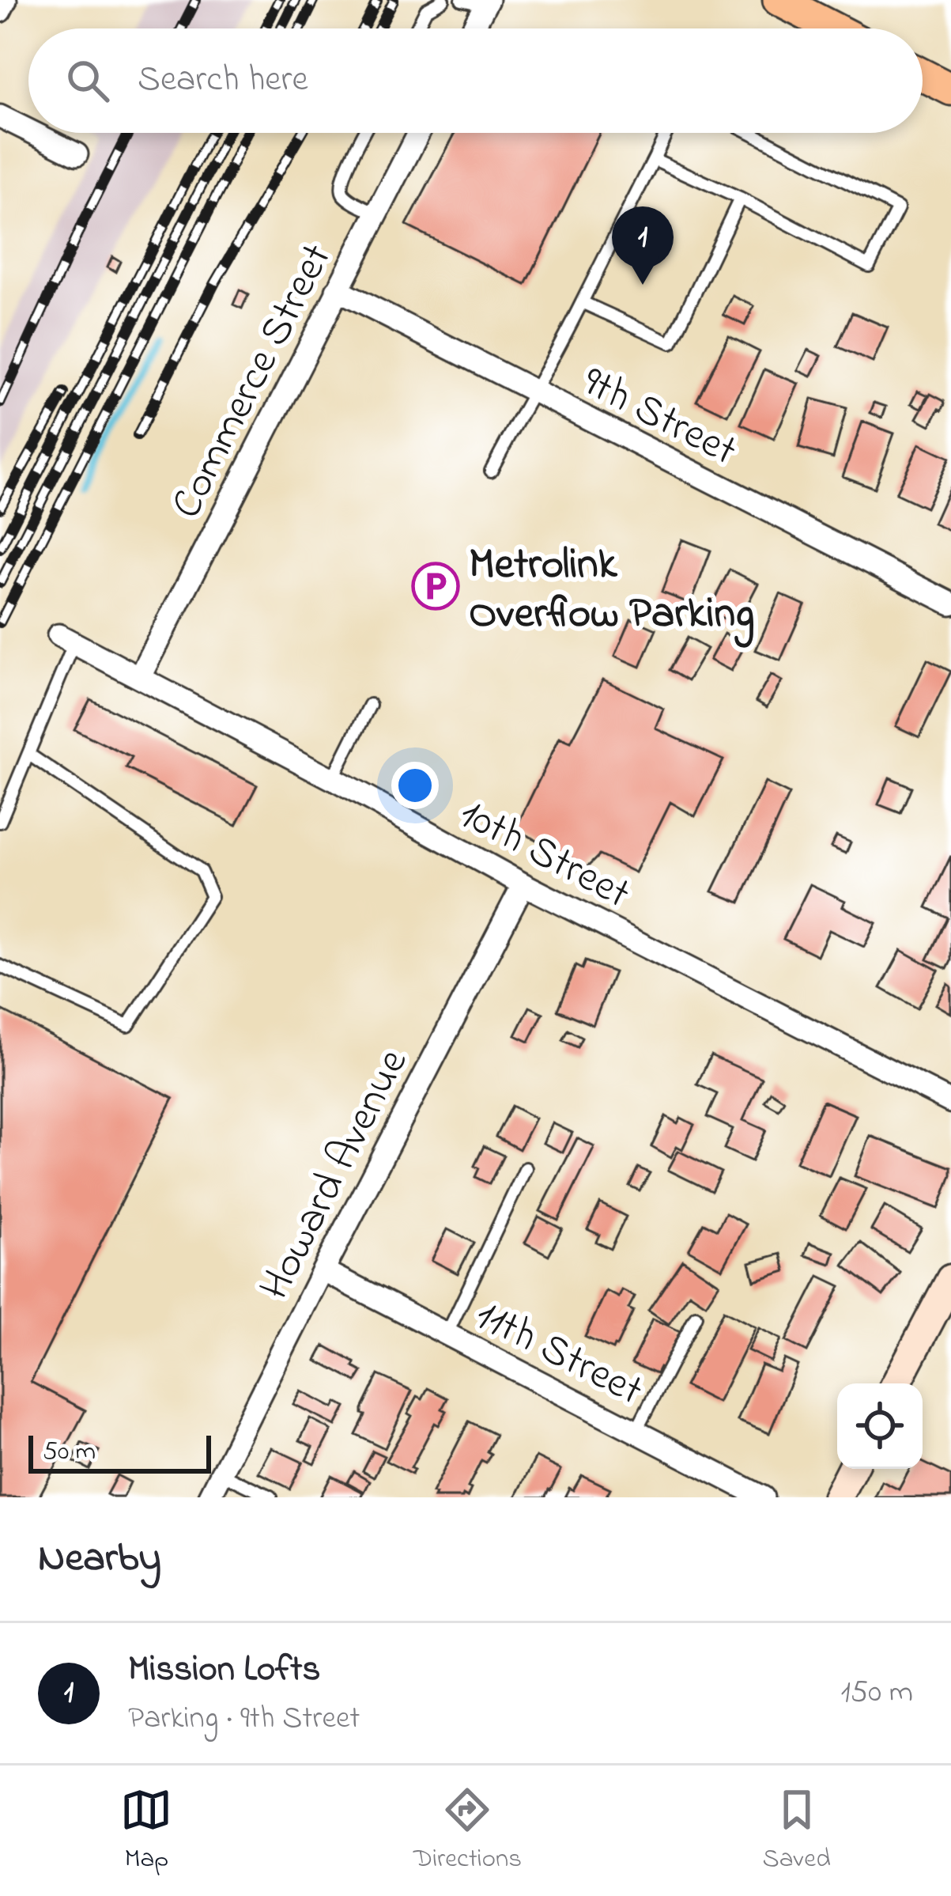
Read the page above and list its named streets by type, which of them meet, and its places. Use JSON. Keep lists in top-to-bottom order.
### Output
{
  "streets": {
    "street": [
      "Commerce Street",
      "9th Street",
      "10th Street",
      "Howard Avenue",
      "11th Street"
    ]
  },
  "crossings": [
    ["Commerce Street", "9th Street"],
    ["Commerce Street", "10th Street"],
    ["10th Street", "Howard Avenue"],
    ["Howard Avenue", "11th Street"]
  ],
  "places": {
    "parking": ["Metrolink Overflow Parking"]
  },
  "scale_bar": "50 m",
  "page": {
    "search": "Search here",
    "pins": "1",
    "scale": "50 m",
    "heading": "Nearby",
    "list": [
      {
        "mark": "1",
        "name": "Mission Lofts",
        "note": "Parking · 9th Street",
        "value": "150 m"
      }
    ],
    "nav": ["Map", "Directions", "Saved"]
  }
}
